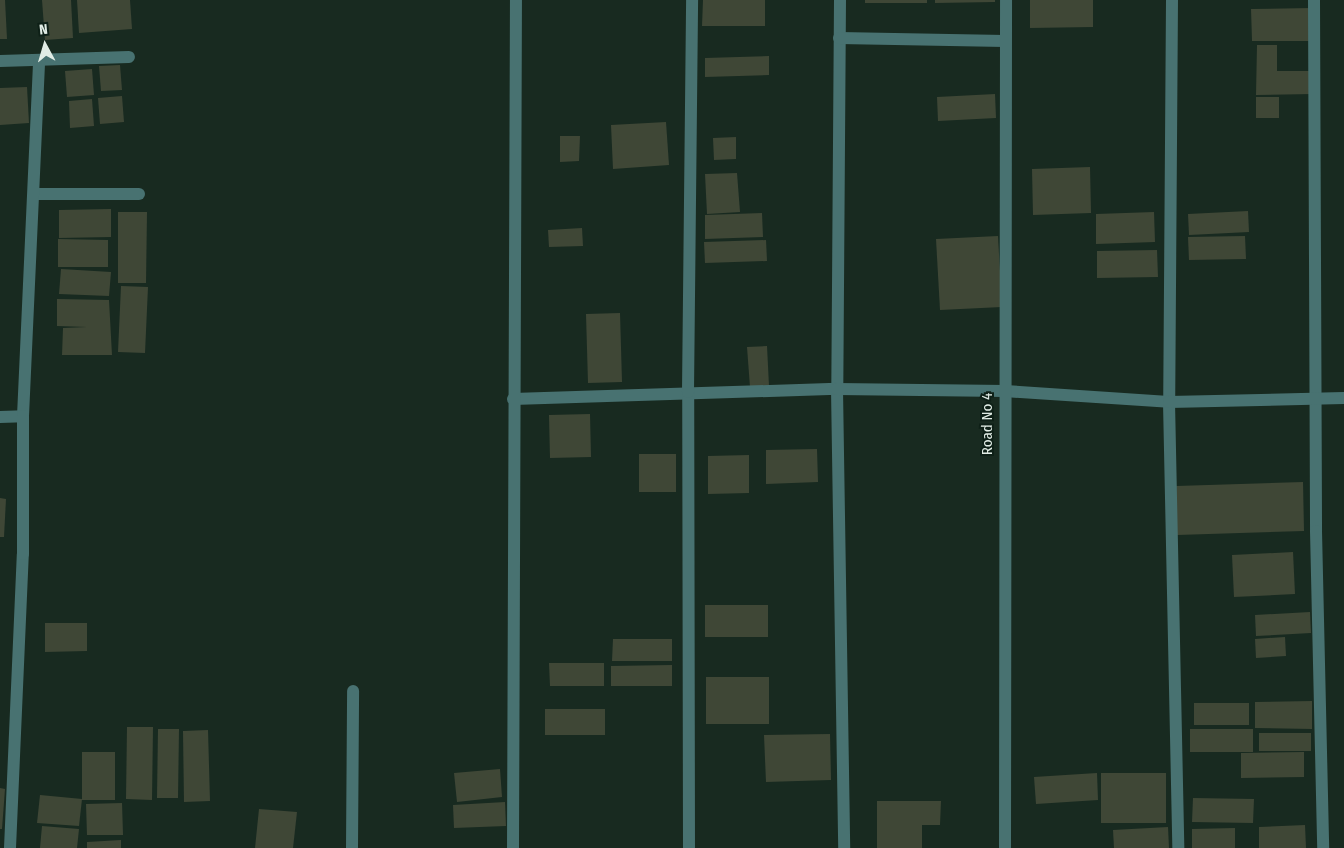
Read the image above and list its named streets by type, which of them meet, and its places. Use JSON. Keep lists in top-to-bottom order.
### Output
{
  "streets": {
    "street": ["Road No 4"]
  },
  "north": "top"
}
